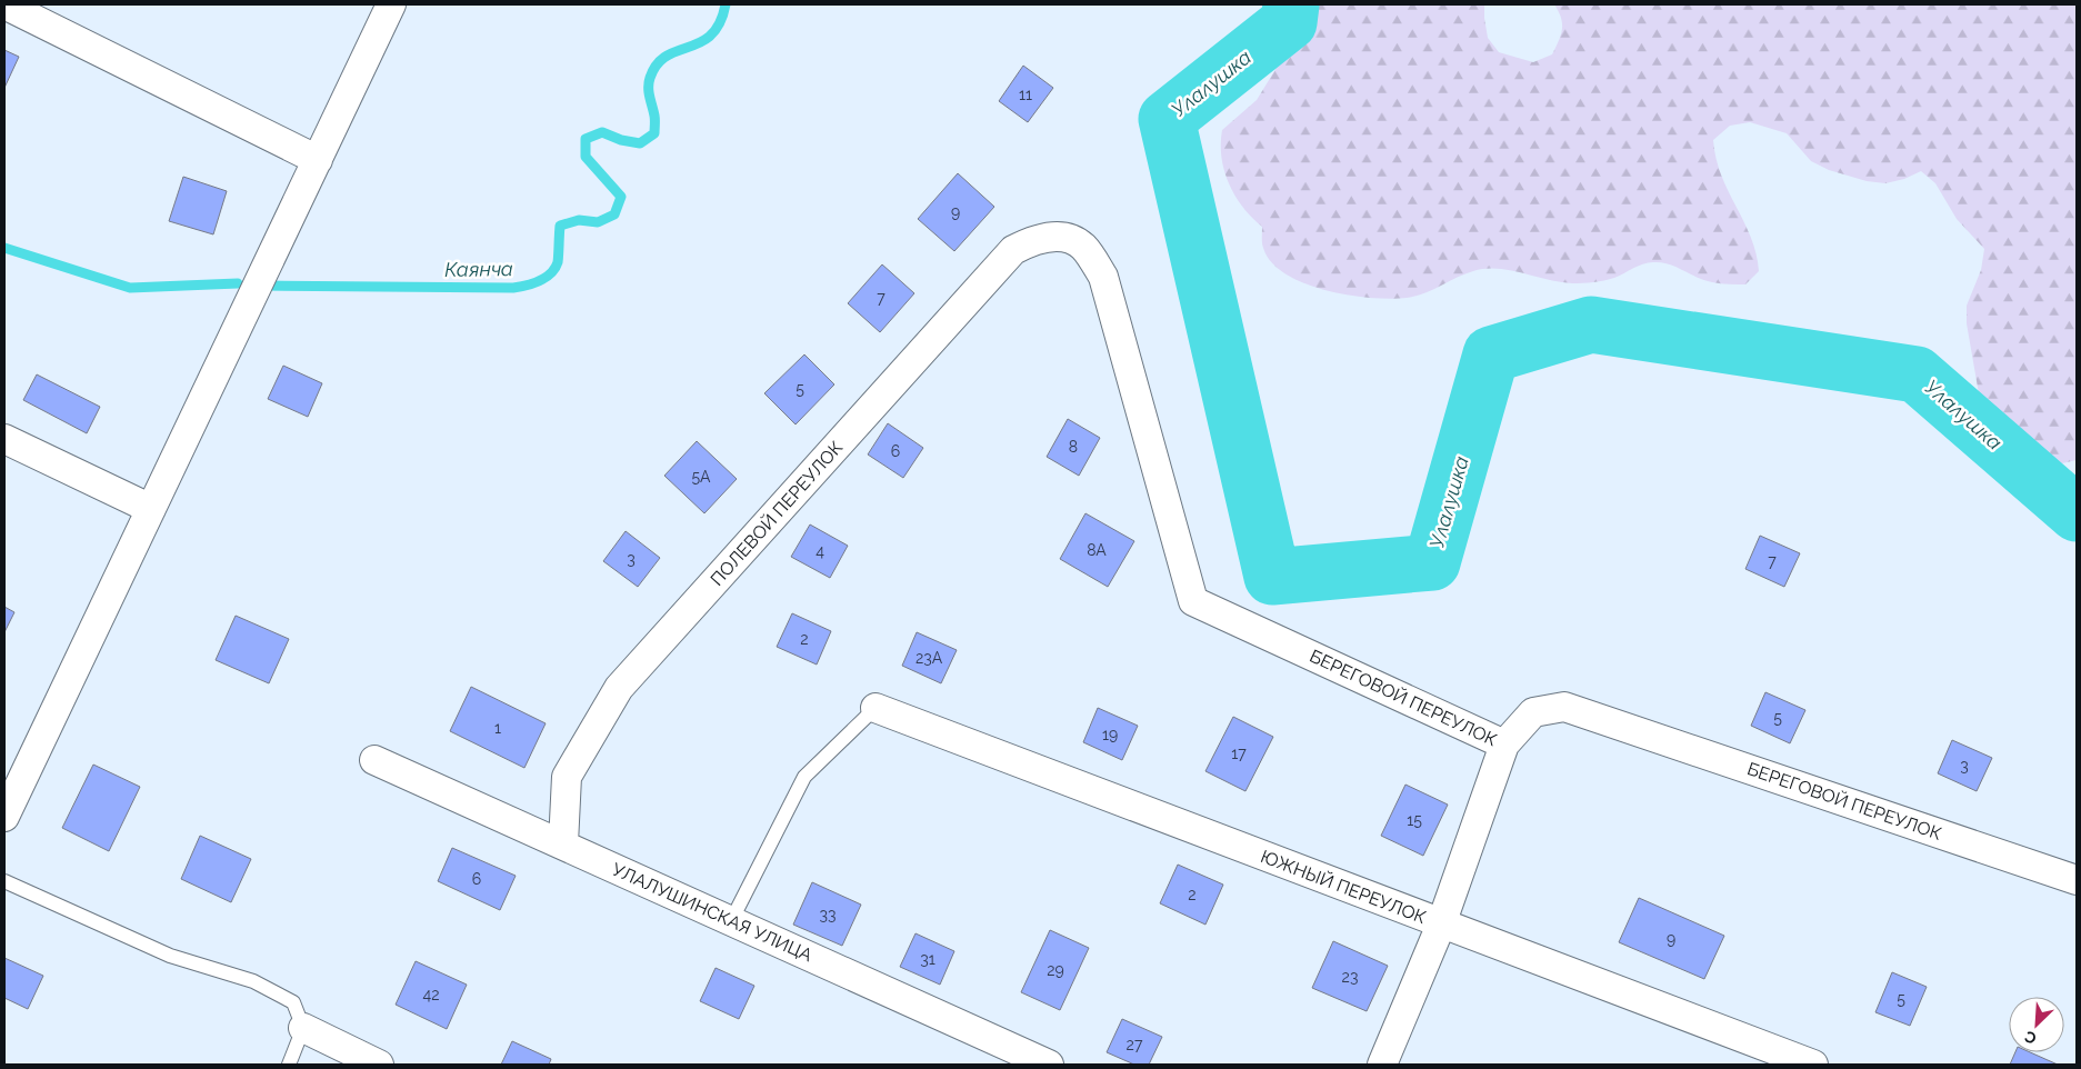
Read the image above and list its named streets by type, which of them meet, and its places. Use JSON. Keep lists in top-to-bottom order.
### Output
{
  "streets": {
    "street": [
      "ПОЛЕВОЙ ПЕРЕУЛОК",
      "БЕРЕГОВОЙ ПЕРЕУЛОК",
      "ЮЖНЫЙ ПЕРЕУЛОК",
      "УЛАЛУШИНСКАЯ УЛИЦА"
    ]
  },
  "crossings": [
    ["ПОЛЕВОЙ ПЕРЕУЛОК", "БЕРЕГОВОЙ ПЕРЕУЛОК"],
    ["ПОЛЕВОЙ ПЕРЕУЛОК", "УЛАЛУШИНСКАЯ УЛИЦА"]
  ],
  "water": ["Улалушка", "Каянча"],
  "house_numbers": [
    "11",
    "9",
    "7",
    "5",
    "8",
    "6",
    "5А",
    "8А",
    "4",
    "3",
    "7",
    "2",
    "23А",
    "5",
    "1",
    "19",
    "17",
    "3",
    "15",
    "6",
    "2",
    "33",
    "9",
    "31",
    "29",
    "23",
    "42",
    "5",
    "27"
  ],
  "north": "bottom left"
}
